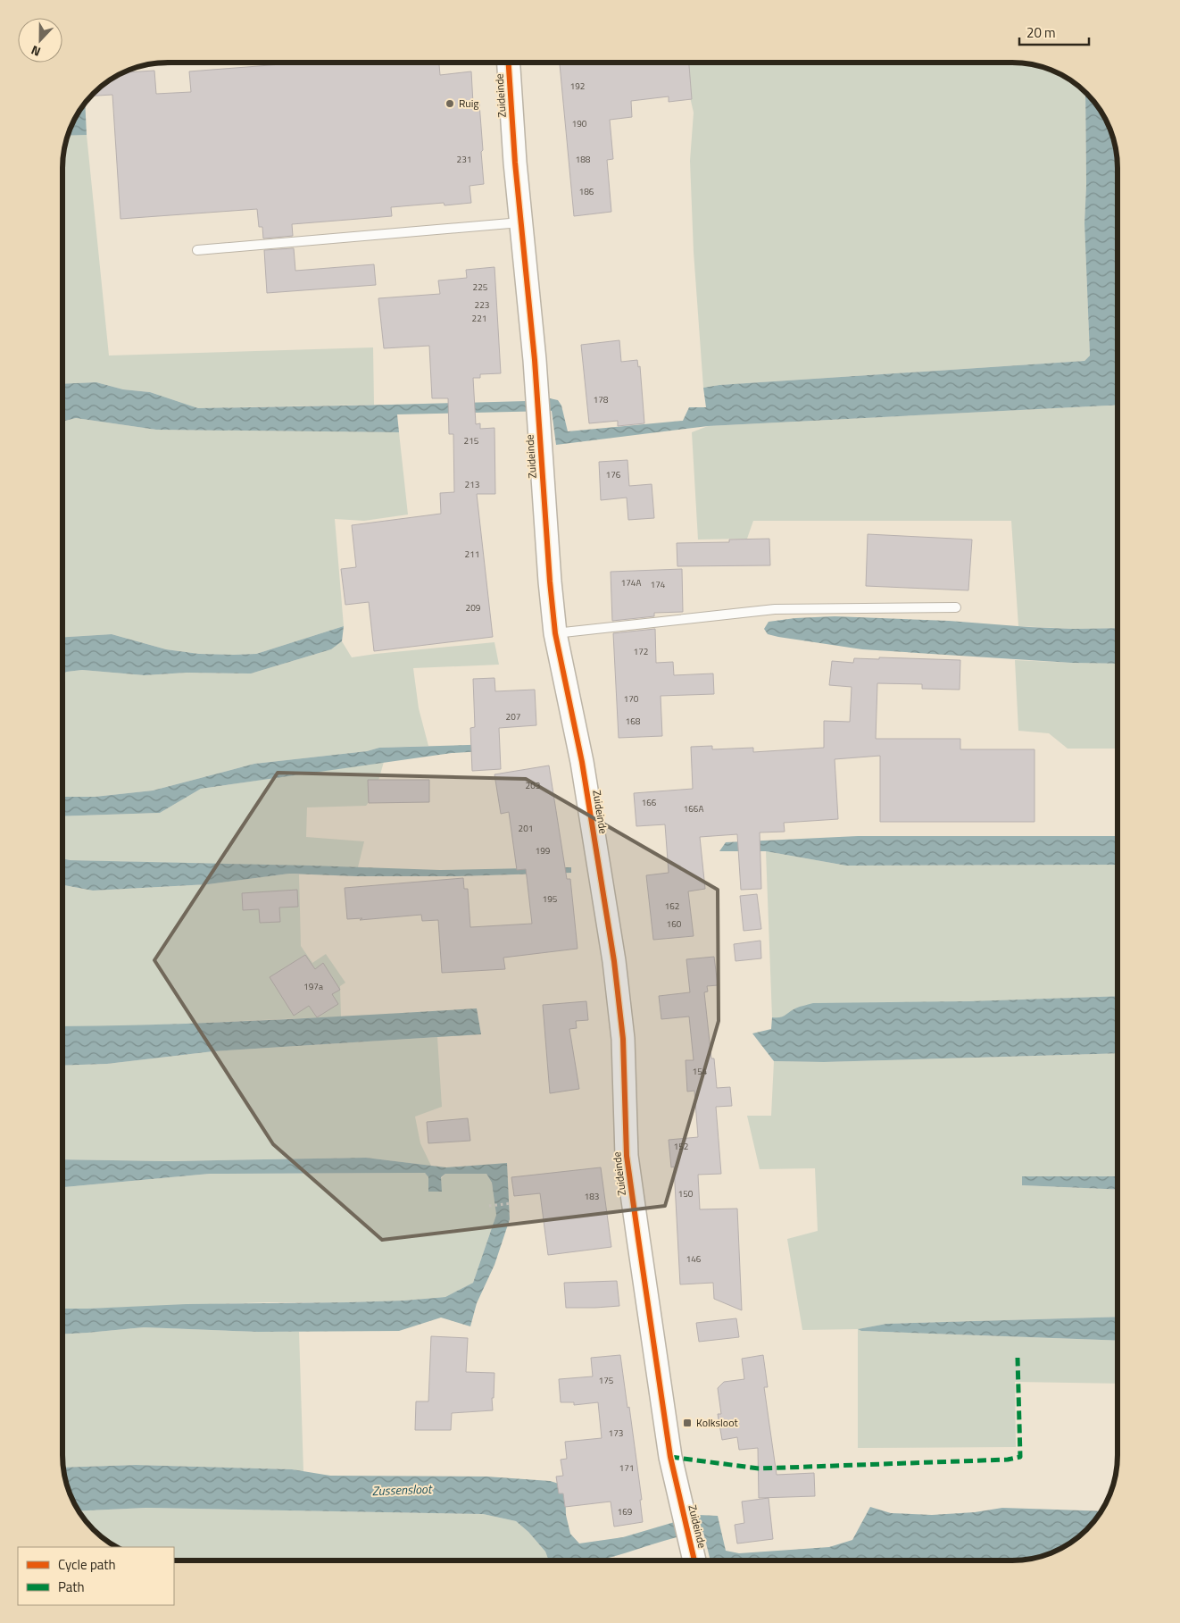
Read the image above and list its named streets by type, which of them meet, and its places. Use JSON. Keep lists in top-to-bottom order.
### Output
{
  "streets": {
    "street": ["Zuideinde"]
  },
  "water": ["Zussensloot"],
  "places": {
    "other": ["Ruig"],
    "transit": ["Kolksloot"]
  },
  "house_numbers": [
    "192",
    "190",
    "231",
    "188",
    "186",
    "225",
    "223",
    "221",
    "178",
    "215",
    "176",
    "213",
    "211",
    "174A",
    "174",
    "209",
    "172",
    "170",
    "207",
    "168",
    "203",
    "166",
    "166A",
    "201",
    "199",
    "195",
    "162",
    "160",
    "197a",
    "154",
    "152",
    "150",
    "183",
    "146",
    "175",
    "173",
    "171",
    "169"
  ],
  "legend": ["Cycle path", "Path"],
  "scale_bar": "20 m",
  "north": "bottom"
}
